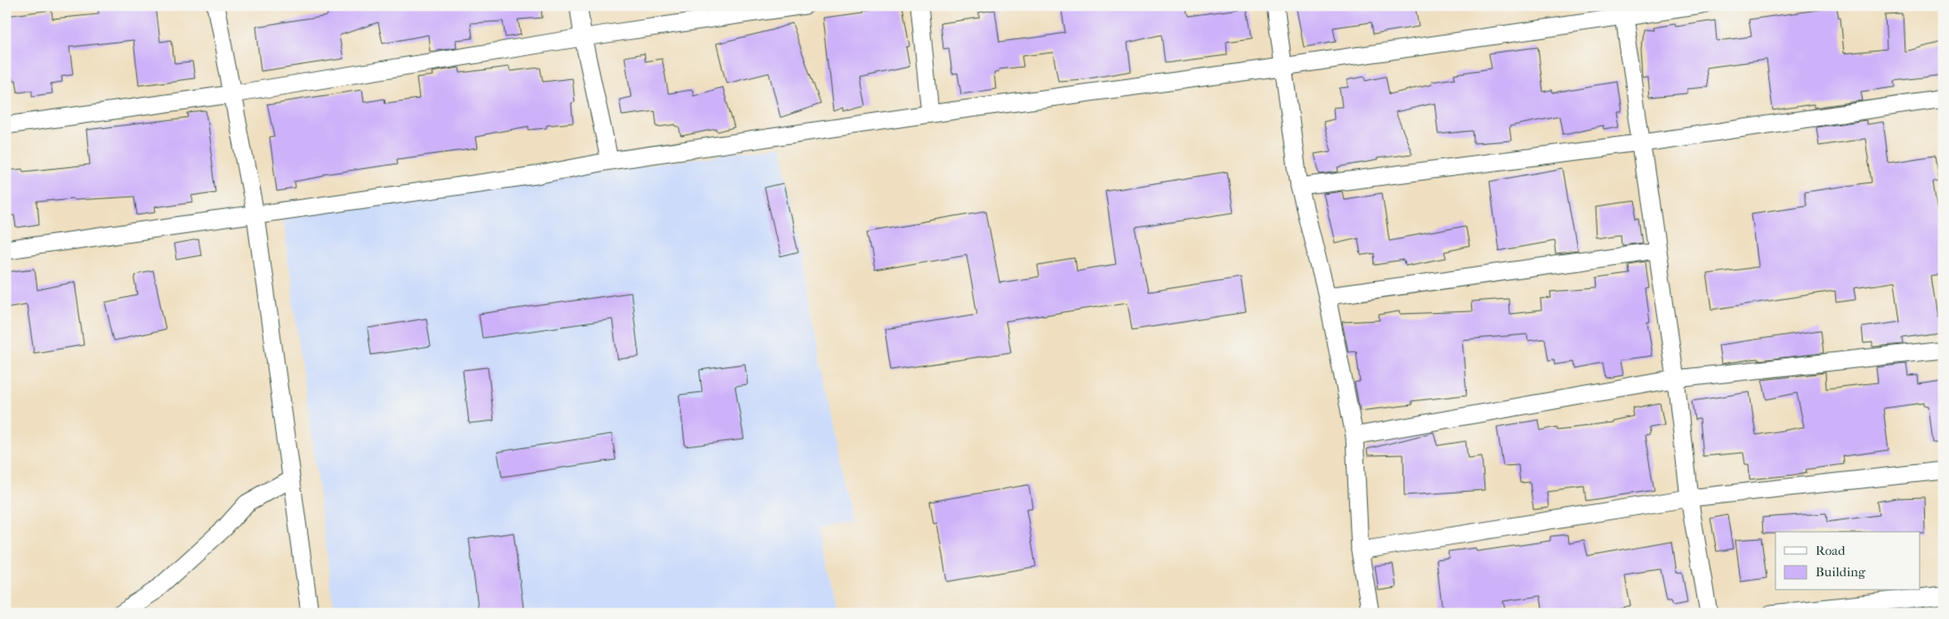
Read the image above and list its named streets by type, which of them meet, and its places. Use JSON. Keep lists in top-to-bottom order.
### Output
{
  "legend": ["Road", "Building"]
}
